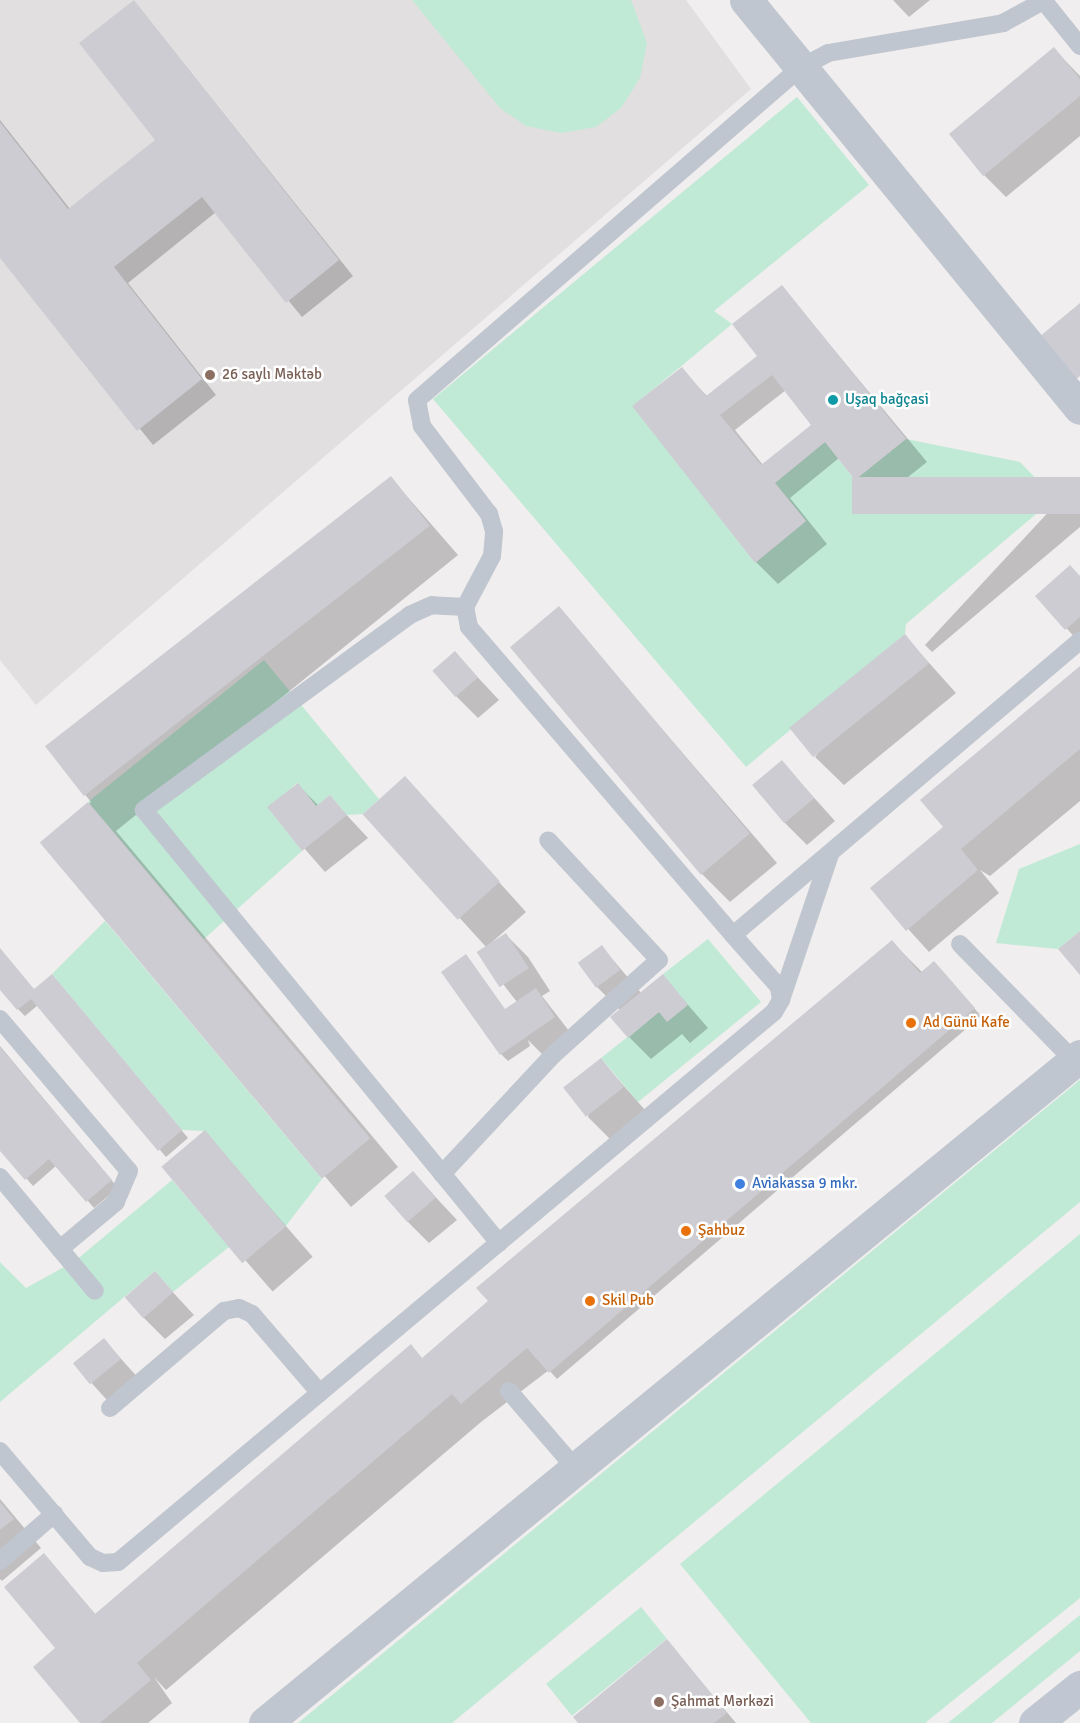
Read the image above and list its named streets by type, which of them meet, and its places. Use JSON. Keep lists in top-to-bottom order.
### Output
{
  "places": [
    "26 saylı Məktəb",
    "Uşaq bağçasi",
    "Ad Günü Kafe",
    "Aviakassa 9 mkr.",
    "Şahbuz",
    "Skil Pub",
    "Şahmat Mərkəzi"
  ]
}
